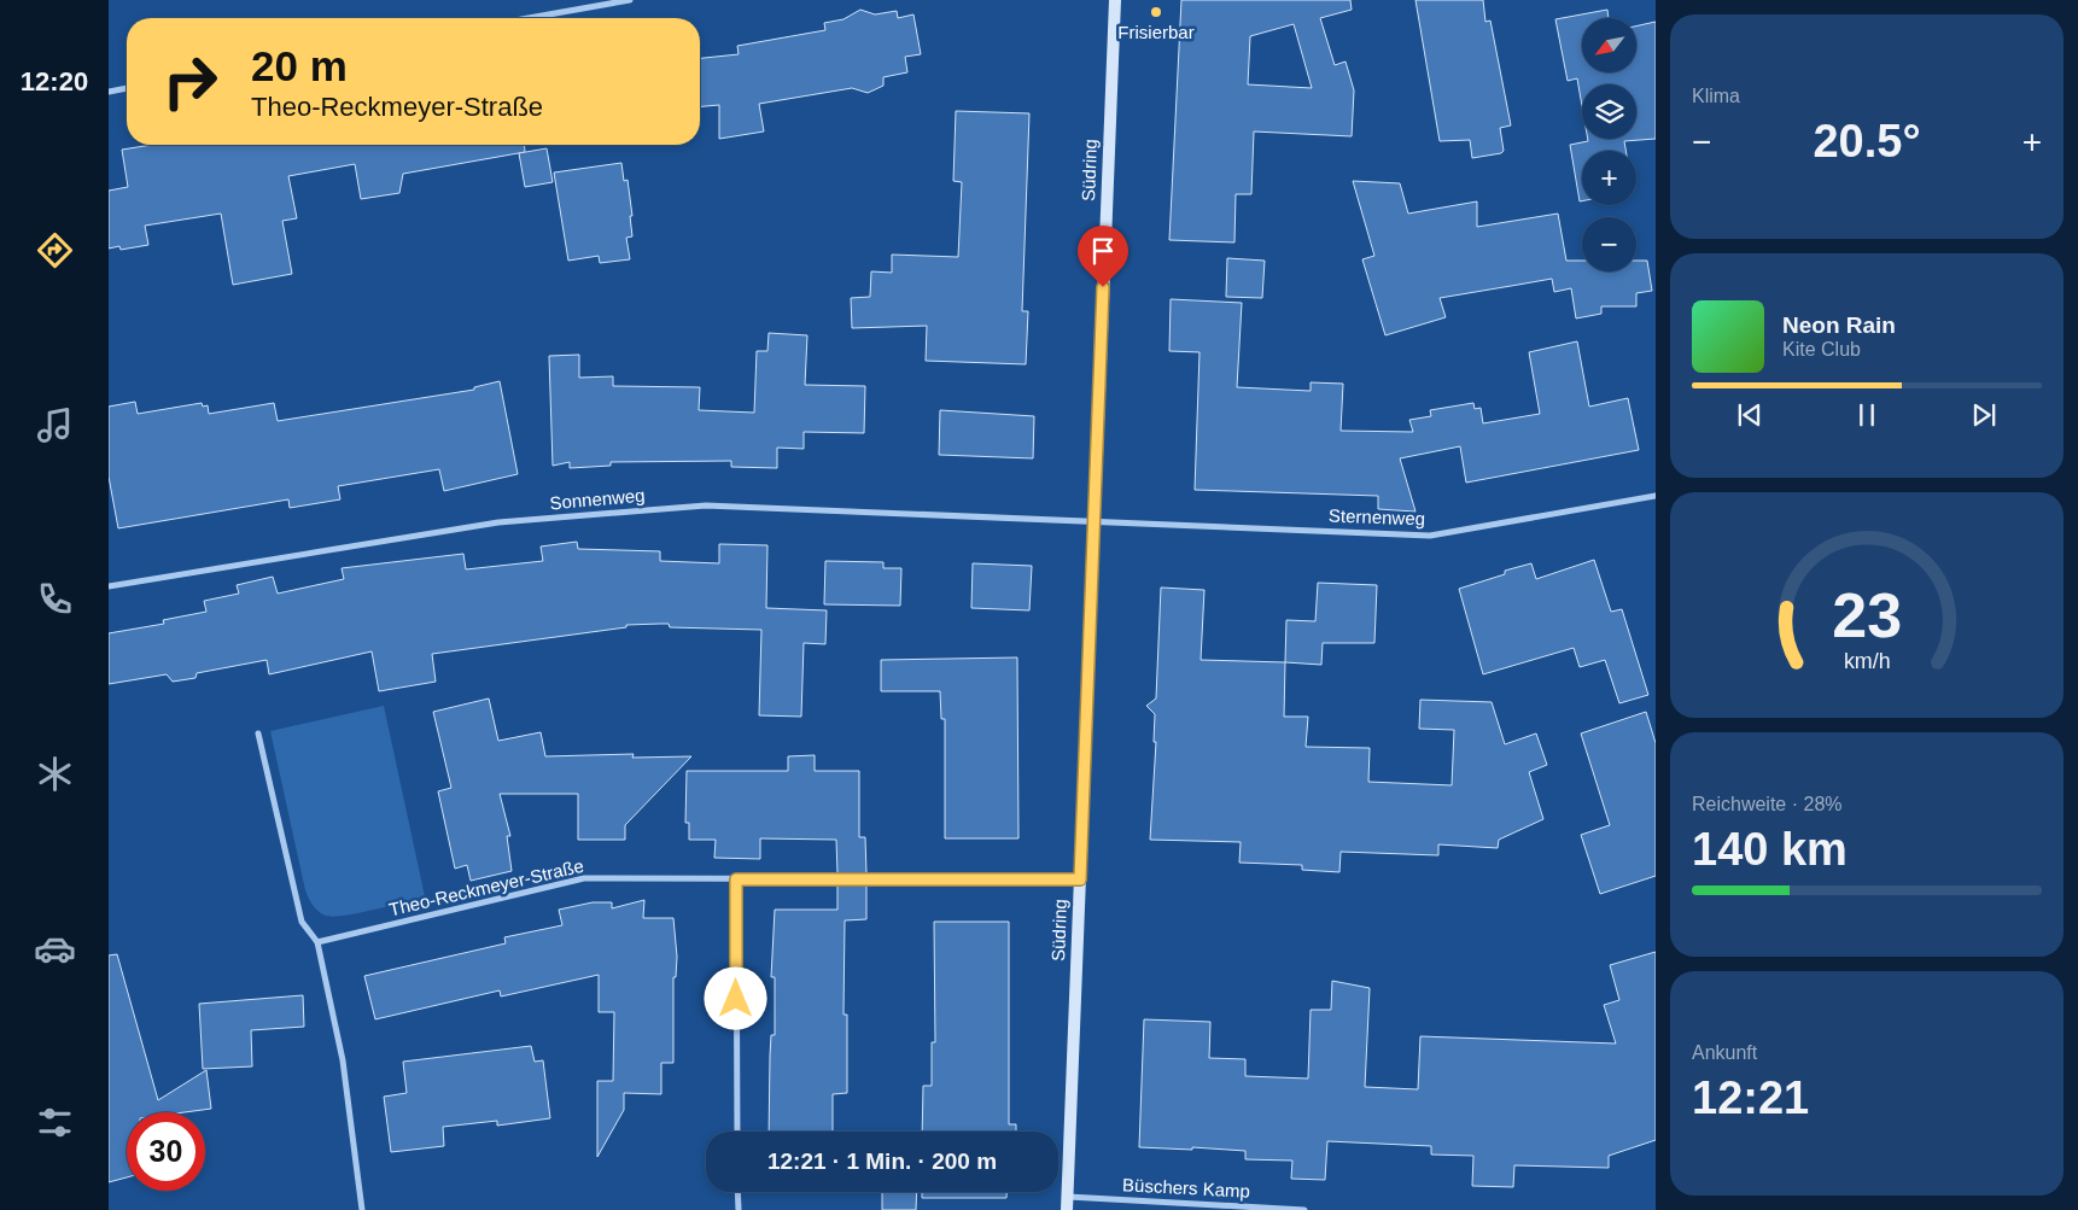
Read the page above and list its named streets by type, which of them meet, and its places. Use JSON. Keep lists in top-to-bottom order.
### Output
{
  "streets": {
    "street": [
      "Südring",
      "Sonnenweg",
      "Sternenweg",
      "Theo-Reckmeyer-Straße",
      "Büschers Kamp"
    ]
  },
  "crossings": [
    ["Südring", "Sonnenweg"],
    ["Südring", "Sternenweg"],
    ["Südring", "Theo-Reckmeyer-Straße"],
    ["Südring", "Büschers Kamp"],
    ["Sonnenweg", "Sternenweg"]
  ],
  "places": ["Frisierbar"],
  "north": "bottom left",
  "page": {
    "tabs": "12:20",
    "tile": [
      "Klima",
      ["Reichweite · 28%", "140 km"],
      ["Ankunft", "12:21"]
    ],
    "map_buttons": ["+", "−"],
    "turn": ["20 m", "Theo-Reckmeyer-Straße"],
    "heat": ["−", "20.5°", "+"],
    "song": ["Neon Rain", "Kite Club"],
    "limit": "30",
    "trip": "12:21 · 1 Min. · 200 m",
    "gauge": ["23", "km/h"]
  }
}
